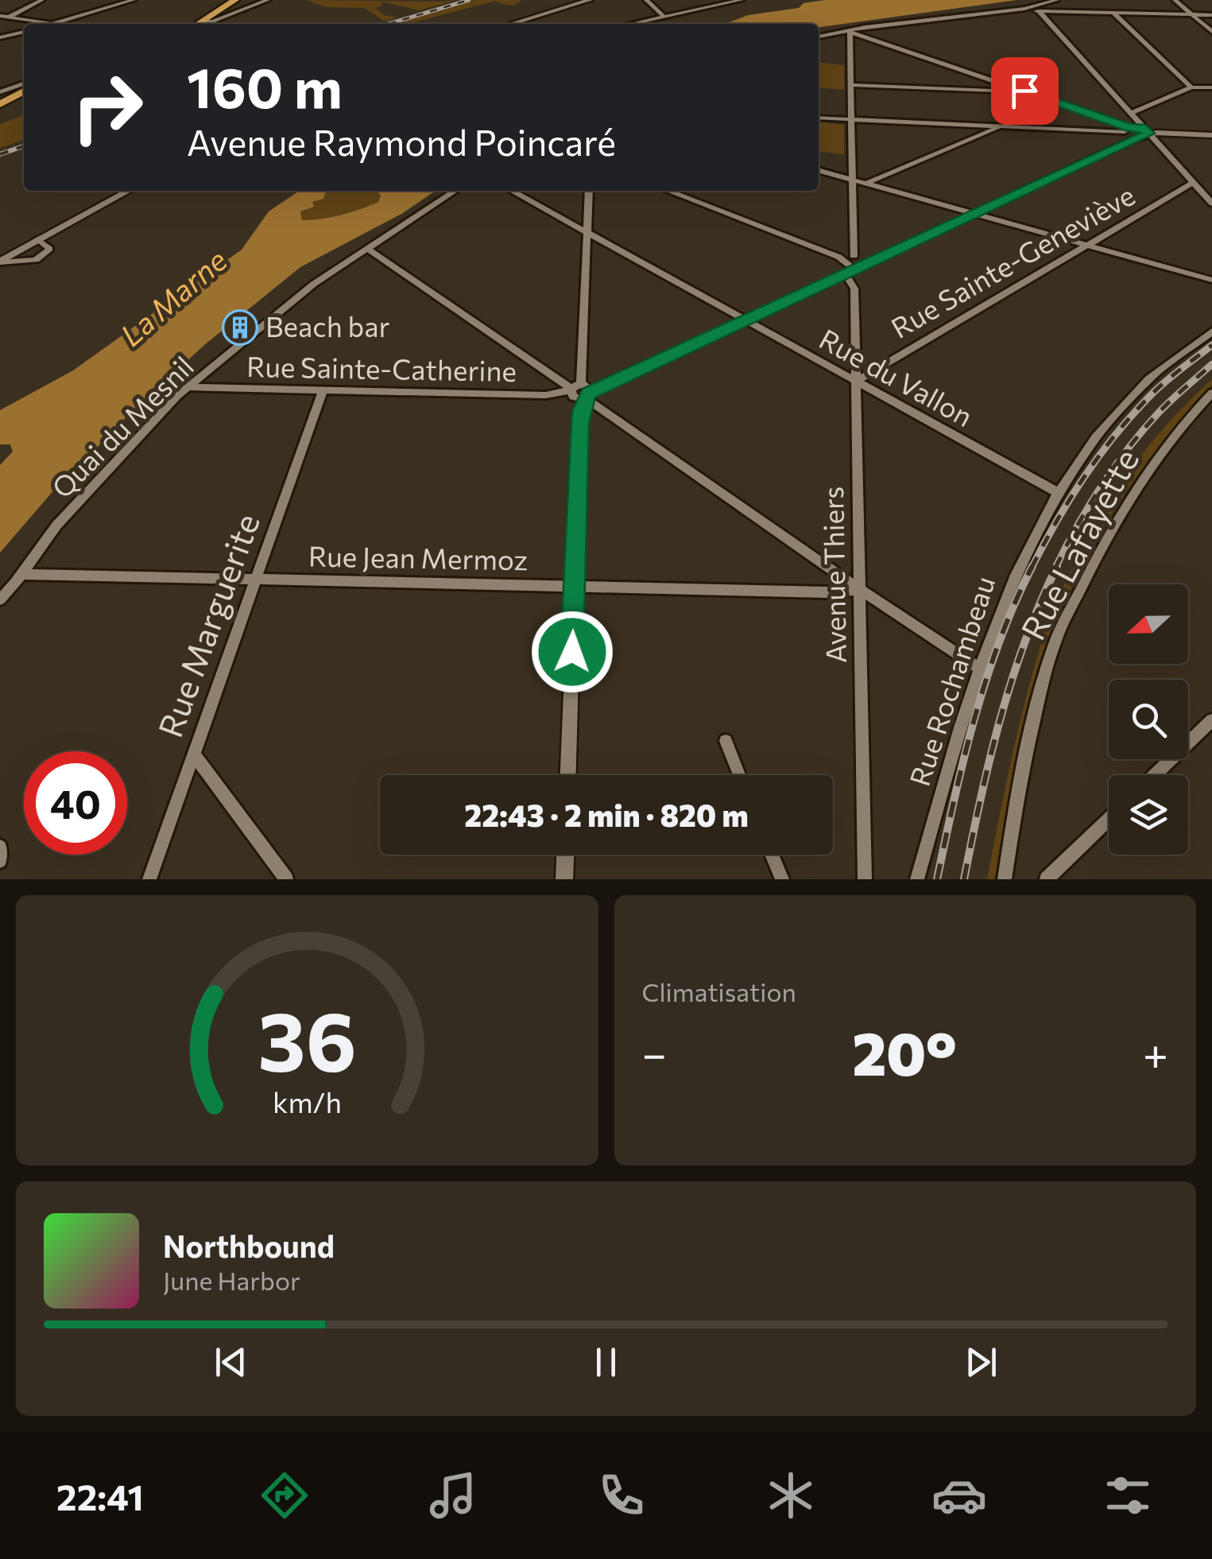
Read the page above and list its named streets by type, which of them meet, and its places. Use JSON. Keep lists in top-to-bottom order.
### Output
{
  "streets": {
    "street": [
      "Rue Sainte-Geneviève",
      "Rue Sainte-Catherine",
      "Rue du Vallon",
      "Quai du Mesnil",
      "Rue Lafayette",
      "Rue Jean Mermoz",
      "Avenue Thiers",
      "Rue Marguerite",
      "Rue Rochambeau"
    ]
  },
  "crossings": [
    ["Rue Sainte-Geneviève", "Rue du Vallon"],
    ["Rue Sainte-Geneviève", "Avenue Thiers"],
    ["Rue Sainte-Catherine", "Quai du Mesnil"],
    ["Rue Sainte-Catherine", "Rue Marguerite"],
    ["Rue du Vallon", "Avenue Thiers"],
    ["Rue du Vallon", "Rue Rochambeau"],
    ["Quai du Mesnil", "Rue Jean Mermoz"],
    ["Rue Jean Mermoz", "Avenue Thiers"],
    ["Rue Jean Mermoz", "Rue Marguerite"]
  ],
  "water": ["La Marne"],
  "places": {
    "building": ["Beach bar"]
  },
  "north": "left",
  "page": {
    "turn": ["160 m", "Avenue Raymond Poincaré"],
    "limit": "40",
    "trip": "22:43 · 2 min · 820 m",
    "tile": "Climatisation",
    "heat": ["−", "20°", "+"],
    "song": ["Northbound", "June Harbor"],
    "tabs": "22:41",
    "gauge": ["36", "km/h"]
  }
}
